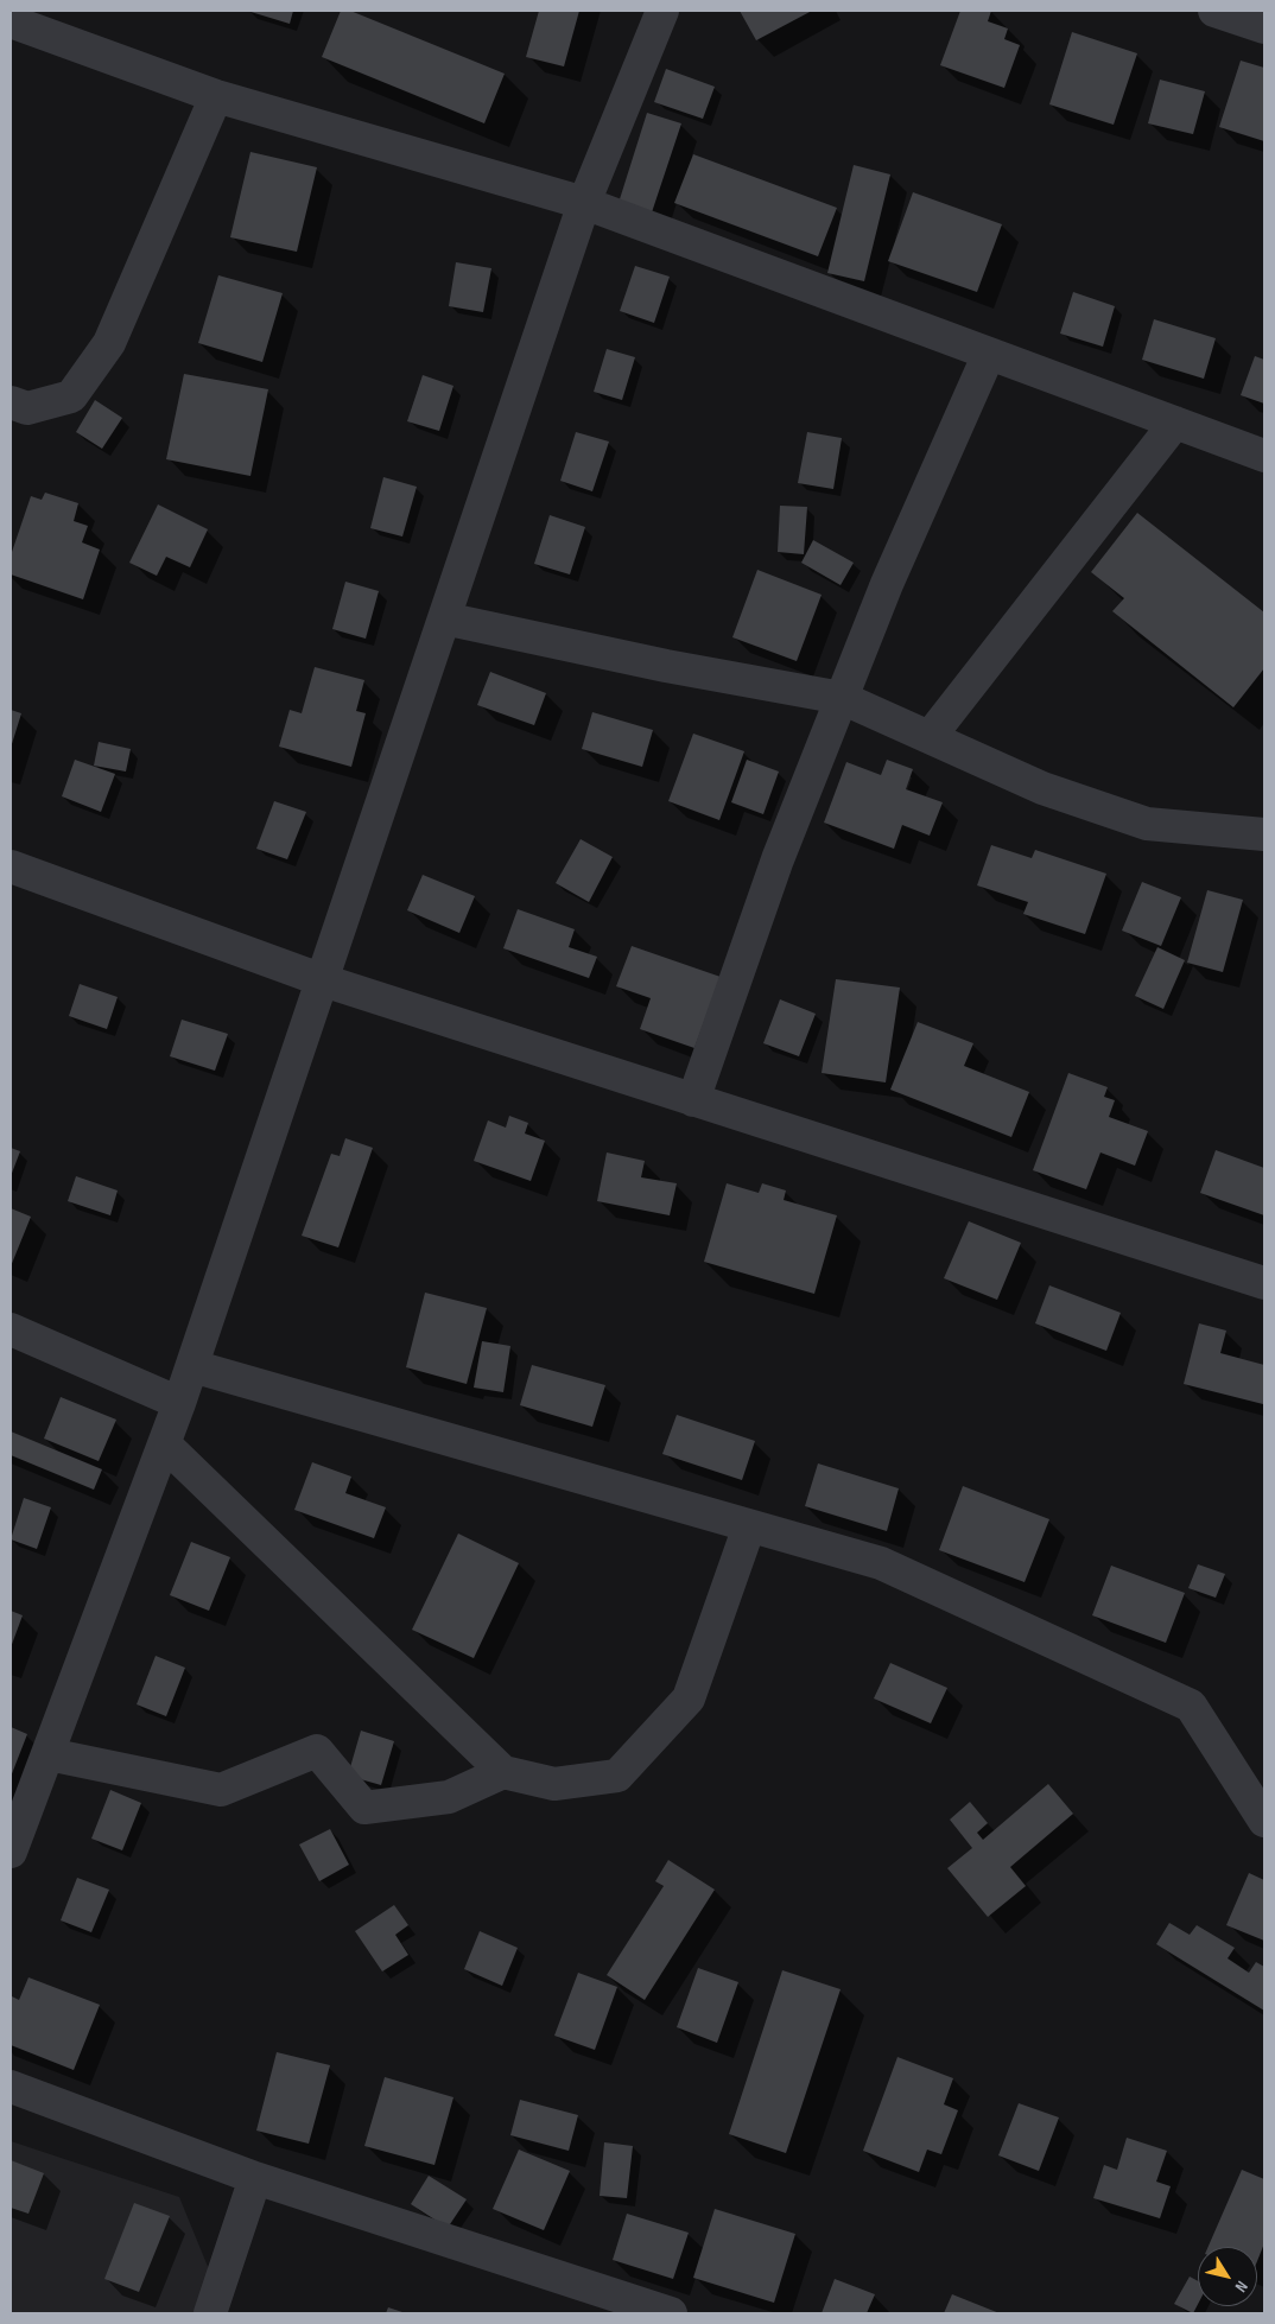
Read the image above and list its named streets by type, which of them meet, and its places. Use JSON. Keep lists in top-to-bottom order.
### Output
{
  "north": "bottom right"
}
